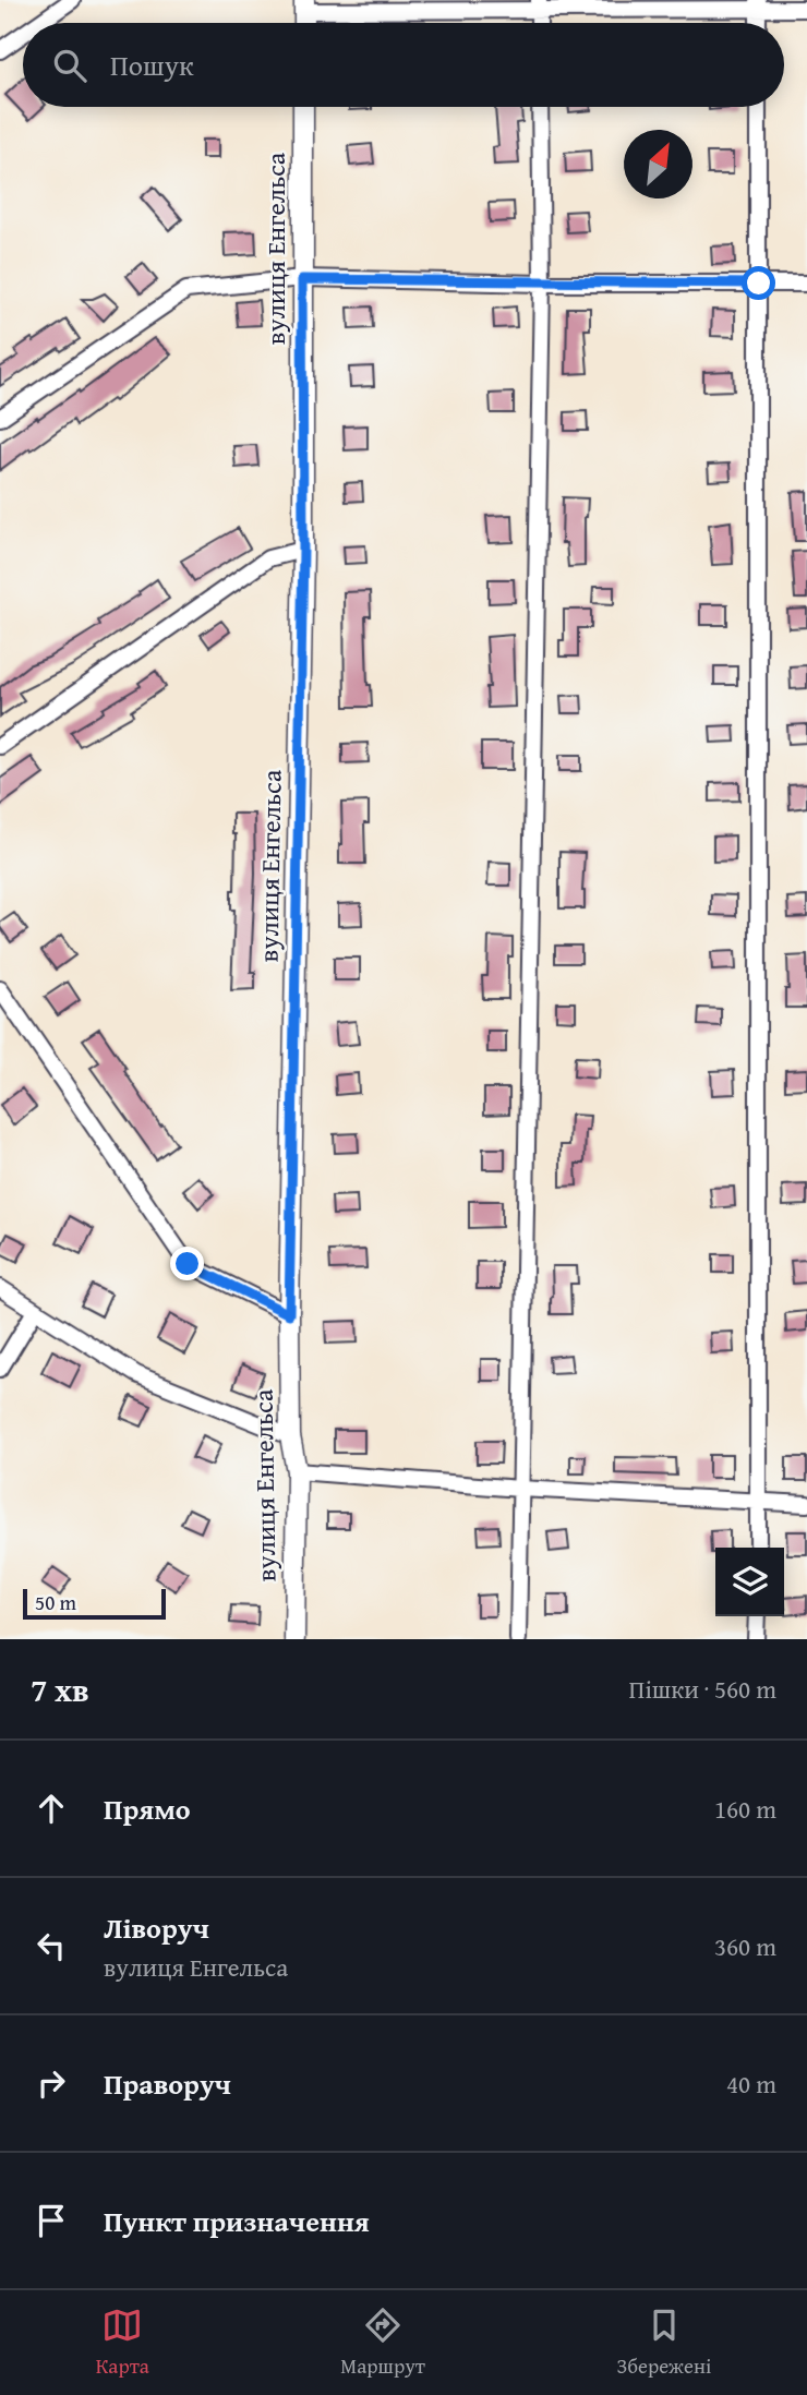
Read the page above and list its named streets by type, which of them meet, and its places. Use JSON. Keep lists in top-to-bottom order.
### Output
{
  "streets": {
    "street": ["вулиця Енгельса"]
  },
  "scale_bar": "50 m",
  "north": "top right",
  "page": {
    "search": "Пошук",
    "scale": "50 m",
    "heading": ["7 хв", "Пішки · 560 m"],
    "list": [
      ["Прямо", "160 m"],
      ["Ліворуч", "вулиця Енгельса", "360 m"],
      ["Праворуч", "40 m"],
      "Пункт призначення"
    ],
    "nav": ["Карта", "Маршрут", "Збережені"]
  }
}
